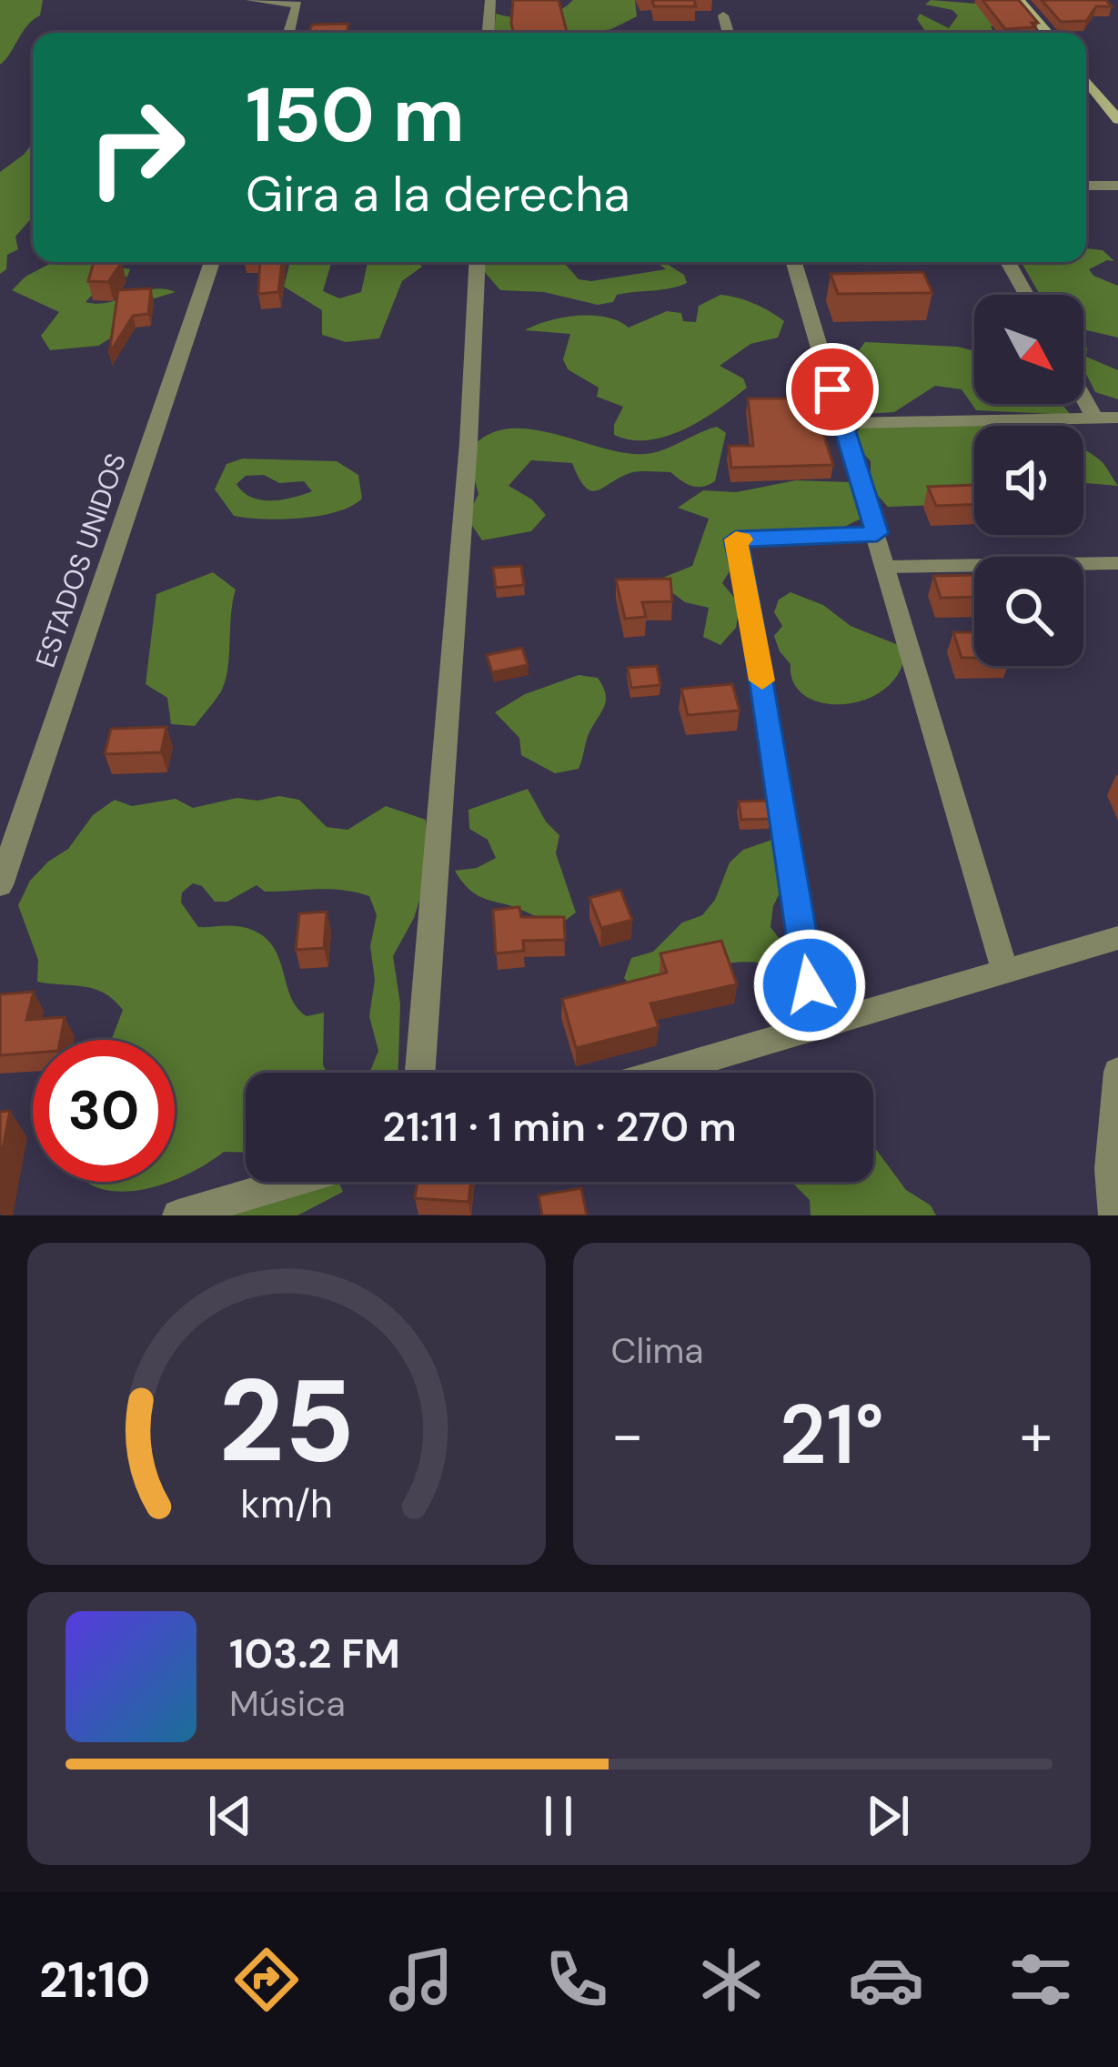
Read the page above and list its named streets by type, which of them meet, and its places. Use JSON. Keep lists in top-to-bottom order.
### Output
{
  "streets": {
    "street": ["ESTADOS UNIDOS"]
  },
  "north": "bottom right",
  "page": {
    "turn": ["150 m", "Gira a la derecha"],
    "limit": "30",
    "trip": "21:11 · 1 min · 270 m",
    "tile": "Clima",
    "heat": ["−", "21°", "+"],
    "song": ["103.2 FM", "Música"],
    "tabs": "21:10",
    "gauge": ["25", "km/h"]
  }
}
